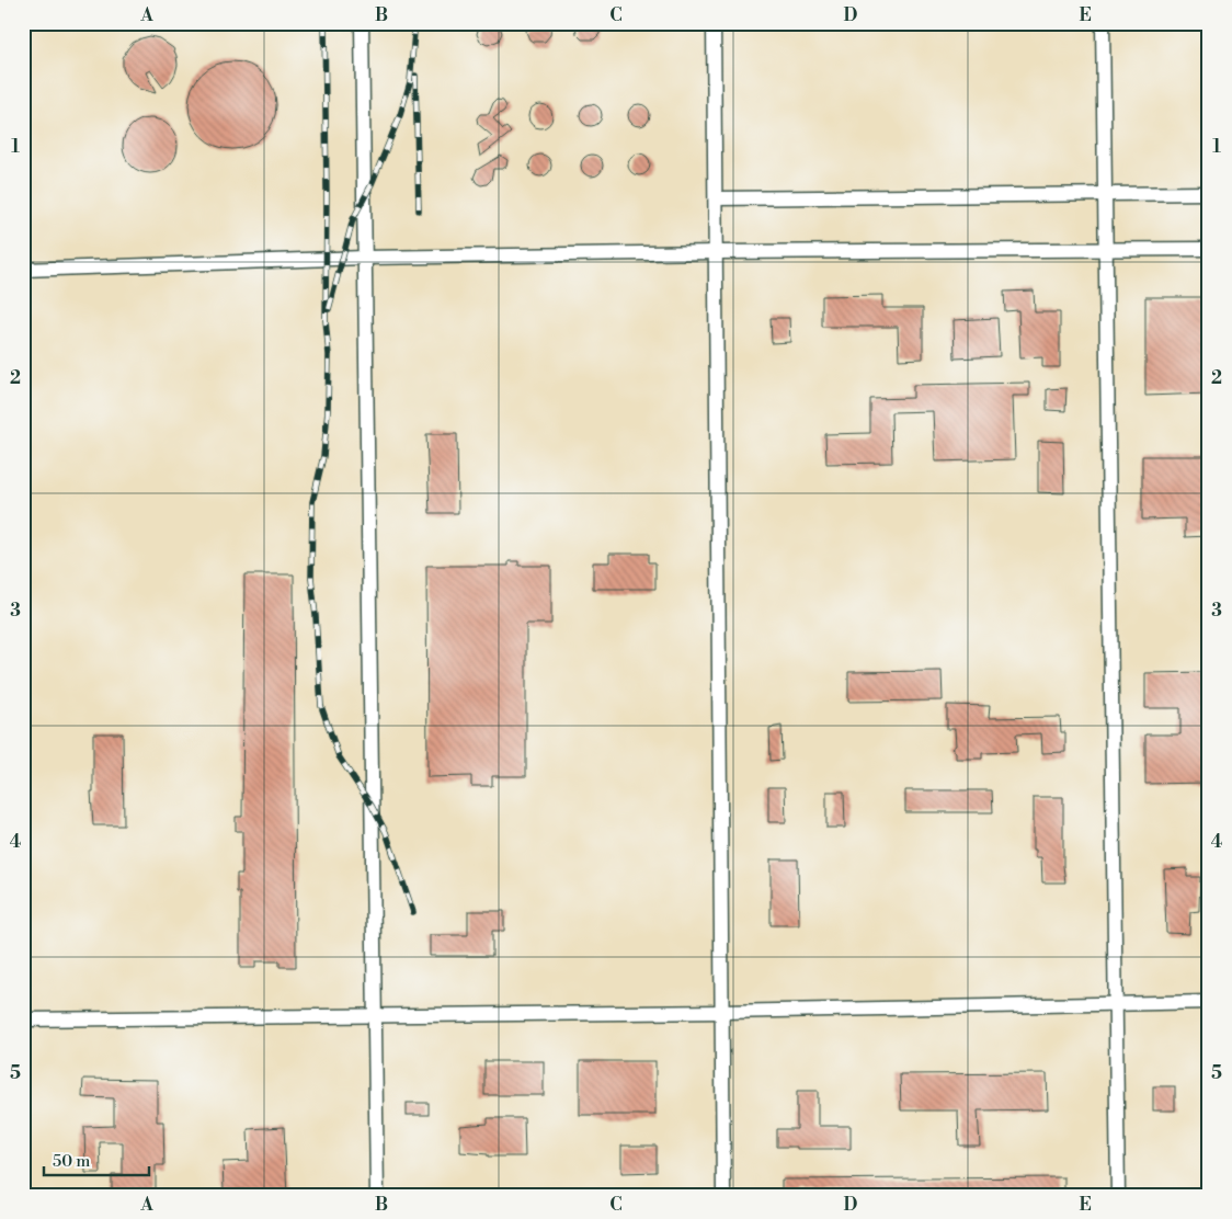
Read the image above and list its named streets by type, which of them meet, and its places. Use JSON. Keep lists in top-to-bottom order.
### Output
{
  "scale_bar": "50 m",
  "grid": {
    "columns": [
      "A",
      "B",
      "C",
      "D",
      "E"
    ],
    "rows": [
      "1",
      "2",
      "3",
      "4",
      "5"
    ]
  }
}
